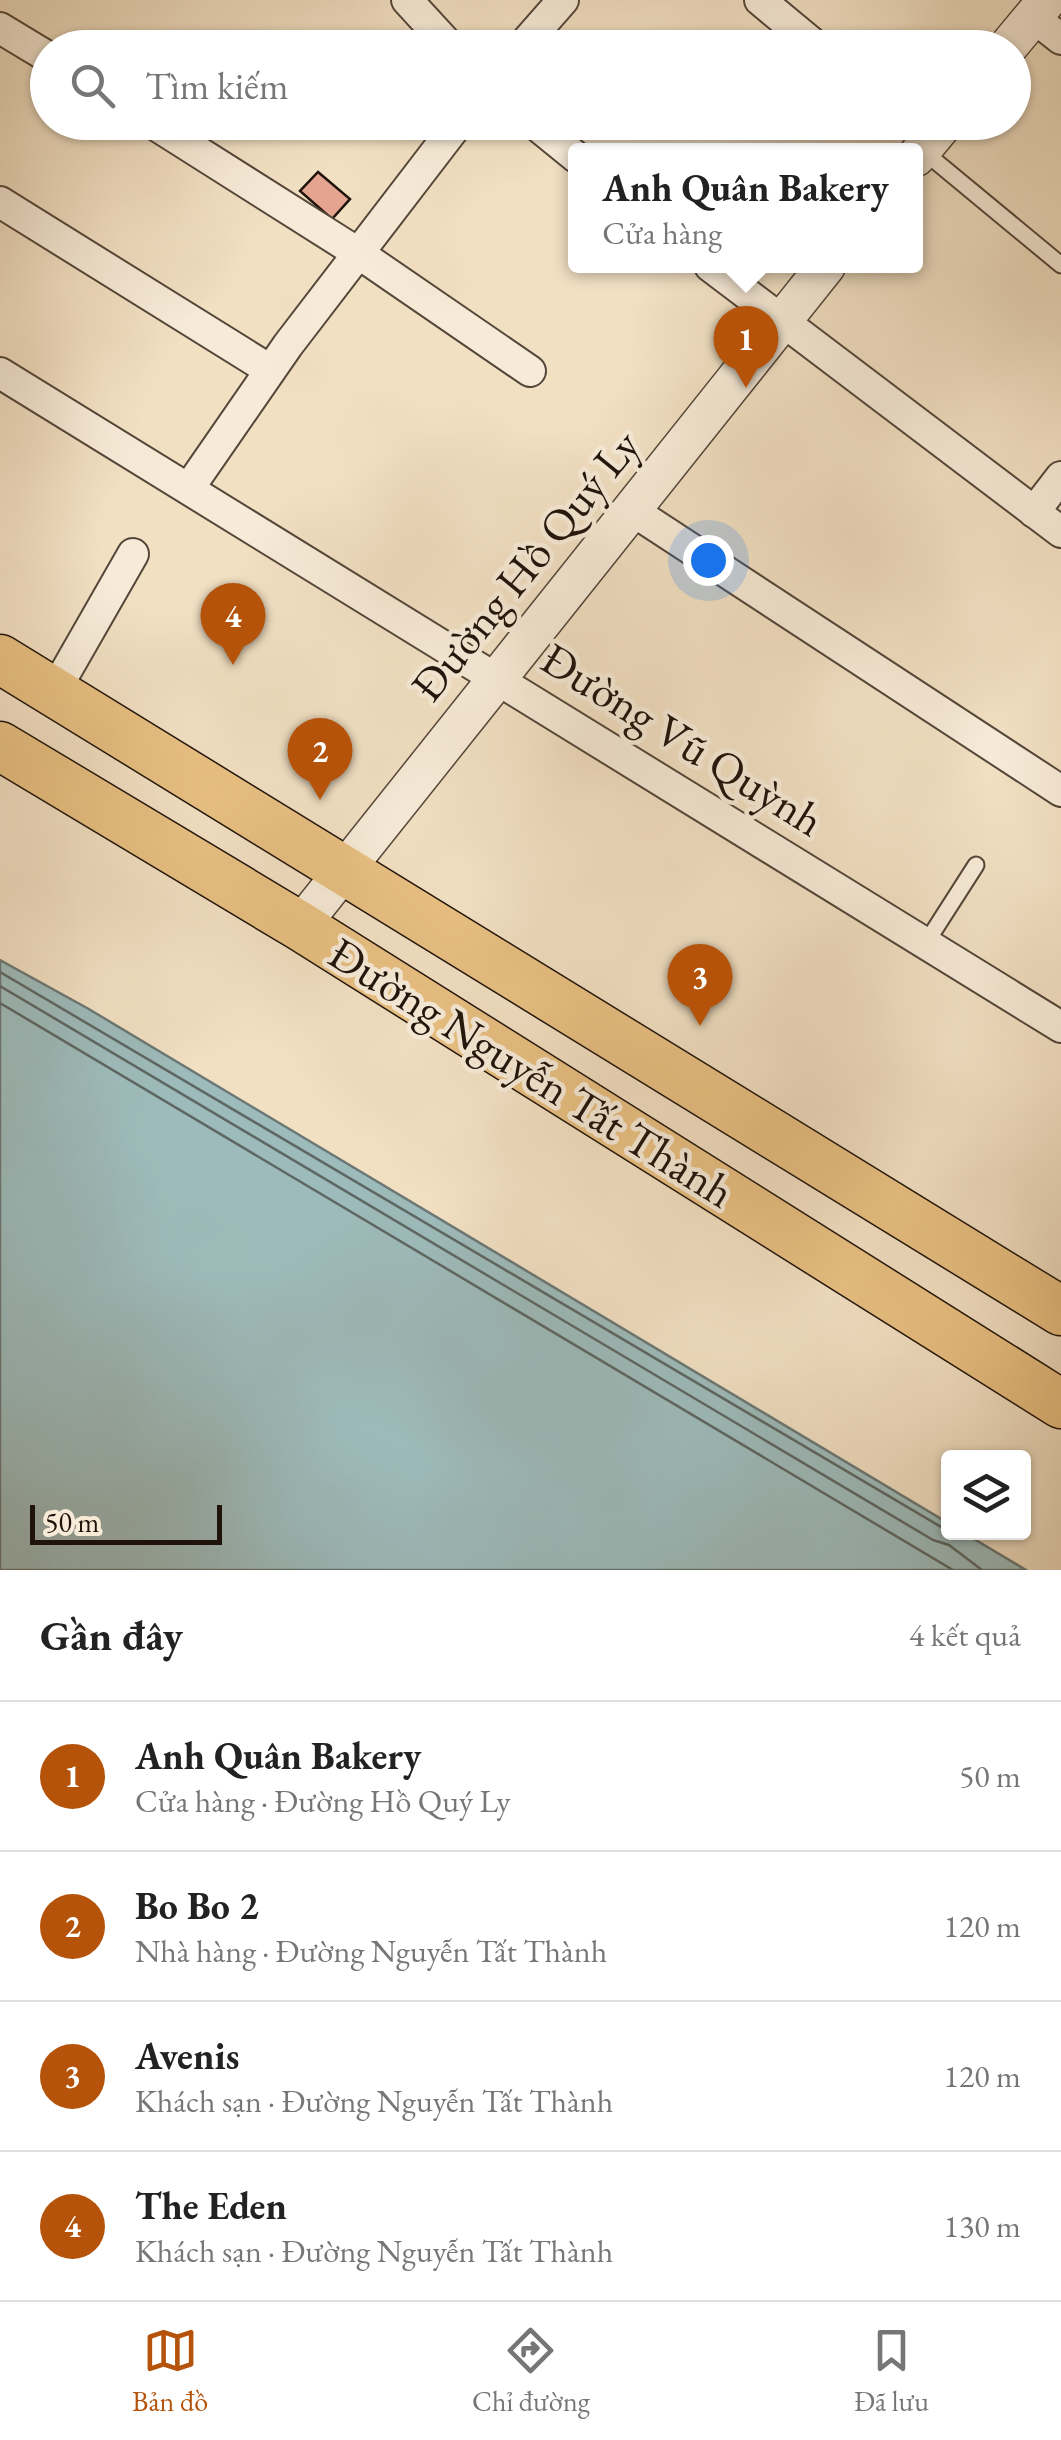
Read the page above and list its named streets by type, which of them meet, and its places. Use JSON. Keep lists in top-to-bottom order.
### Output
{
  "streets": {
    "main road": ["Đường Nguyễn Tất Thành"],
    "street": ["Đường Hồ Quý Ly", "Đường Vũ Quỳnh"]
  },
  "crossings": [
    ["Đường Hồ Quý Ly", "Đường Vũ Quỳnh"],
    ["Đường Hồ Quý Ly", "Đường Nguyễn Tất Thành"]
  ],
  "scale_bar": "50 m",
  "page": {
    "search": "Tìm kiếm",
    "popup": ["Anh Quân Bakery", "Cửa hàng"],
    "pins": [
      "1",
      "4",
      "2",
      "3"
    ],
    "scale": "50 m",
    "heading": ["Gần đây", "4 kết quả"],
    "list": [
      {
        "mark": "1",
        "name": "Anh Quân Bakery",
        "note": "Cửa hàng · Đường Hồ Quý Ly",
        "value": "50 m"
      },
      {
        "mark": "2",
        "name": "Bo Bo 2",
        "note": "Nhà hàng · Đường Nguyễn Tất Thành",
        "value": "120 m"
      },
      {
        "mark": "3",
        "name": "Avenis",
        "note": "Khách sạn · Đường Nguyễn Tất Thành",
        "value": "120 m"
      },
      {
        "mark": "4",
        "name": "The Eden",
        "note": "Khách sạn · Đường Nguyễn Tất Thành",
        "value": "130 m"
      }
    ],
    "nav": ["Bản đồ", "Chỉ đường", "Đã lưu"]
  }
}
